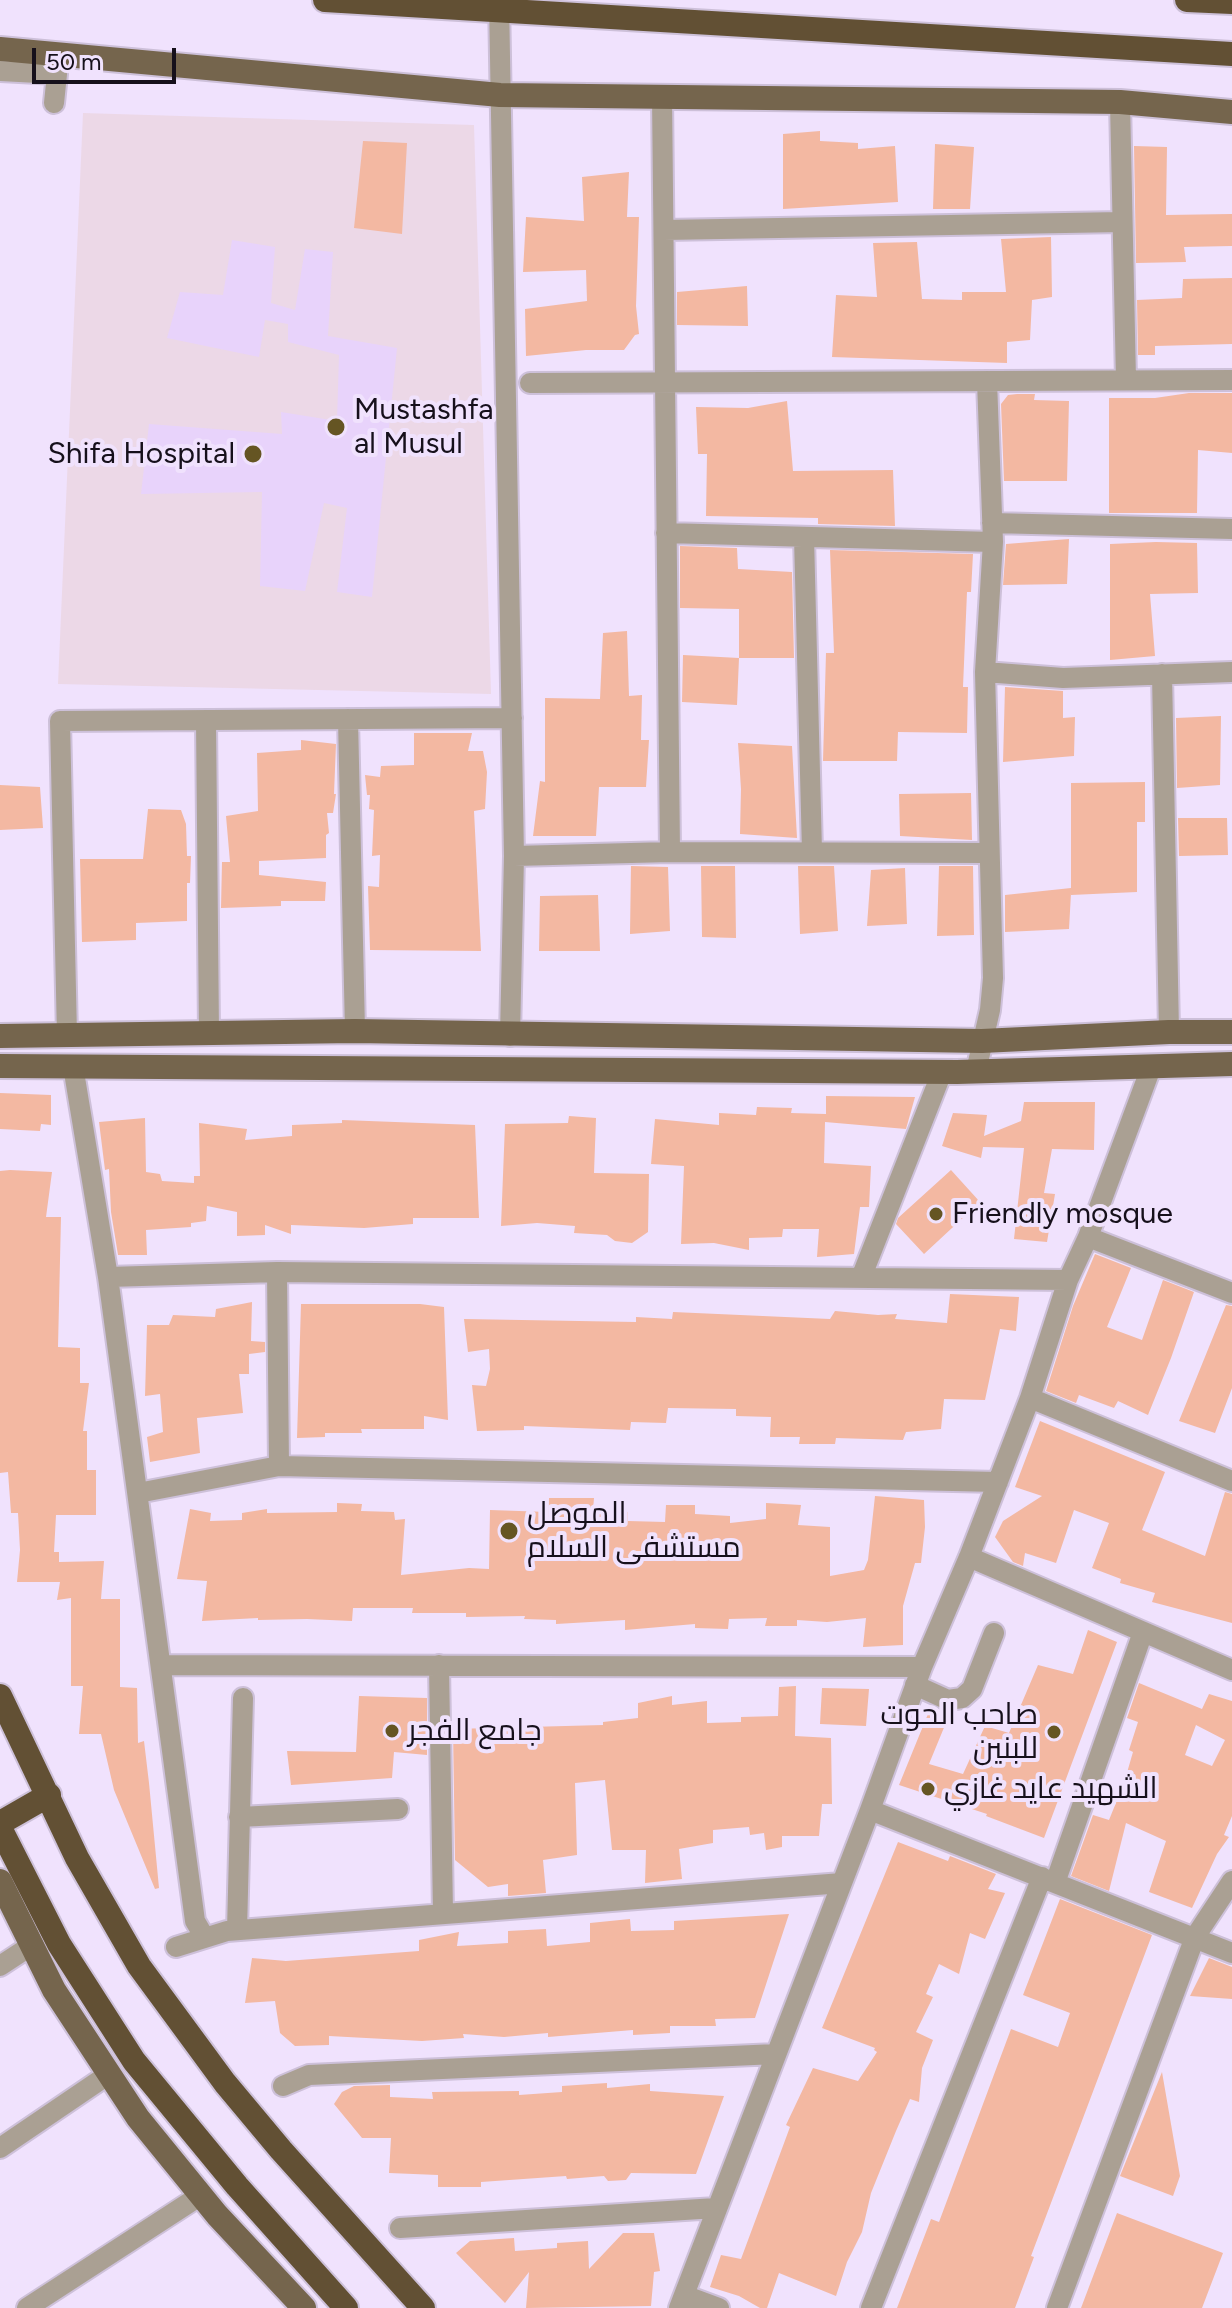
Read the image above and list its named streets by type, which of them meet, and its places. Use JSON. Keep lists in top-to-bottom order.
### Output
{
  "places": [
    "Mustashfa al Musul",
    "Shifa Hospital",
    "Friendly mosque",
    "الموصل مستشفى السلام",
    "جامع الفجر",
    "صاحب الحوت للبنين",
    "الشهيد عايد غازي"
  ],
  "scale_bar": "50 m"
}
